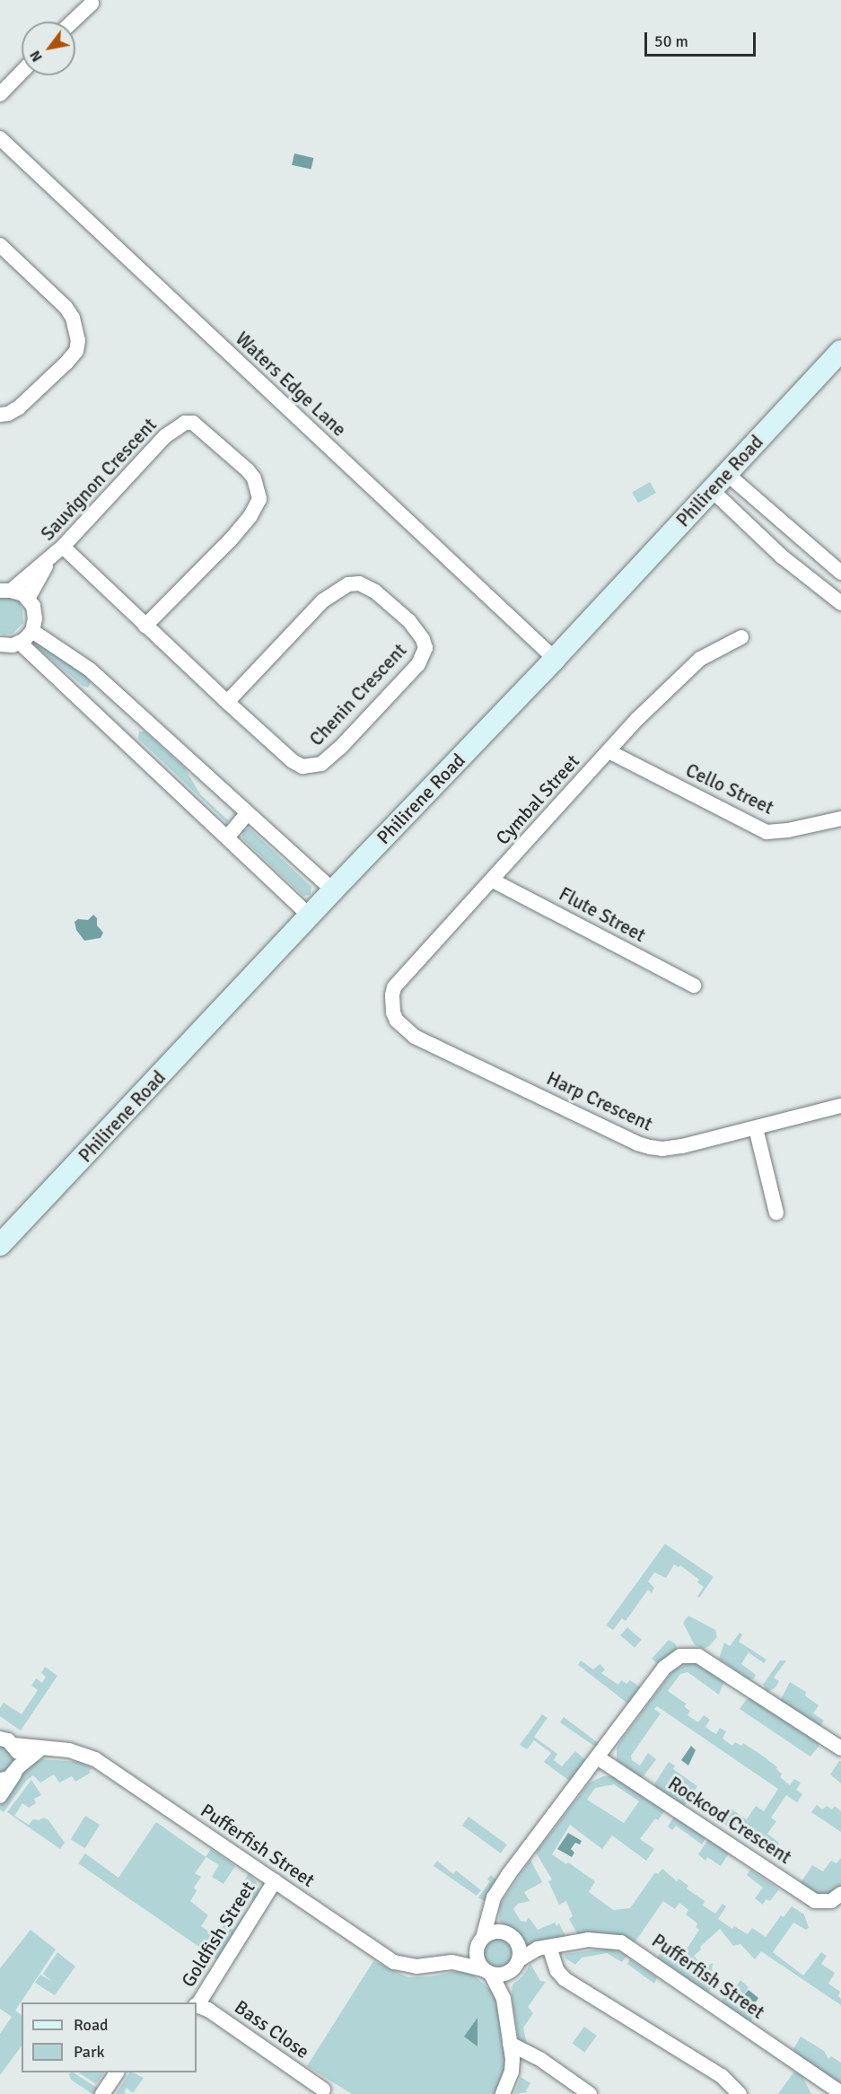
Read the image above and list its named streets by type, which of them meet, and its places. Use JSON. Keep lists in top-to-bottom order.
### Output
{
  "streets": {
    "street": [
      "Waters Edge Lane",
      "Sauvignon Crescent",
      "Philirene Road",
      "Chenin Crescent",
      "Cello Street",
      "Cymbal Street",
      "Flute Street",
      "Harp Crescent",
      "Rockcod Crescent",
      "Pufferfish Street",
      "Goldfish Street",
      "Bass Close"
    ]
  },
  "crossings": [
    ["Waters Edge Lane", "Philirene Road"],
    ["Sauvignon Crescent", "Chenin Crescent"],
    ["Cello Street", "Cymbal Street"],
    ["Cymbal Street", "Flute Street"],
    ["Cymbal Street", "Harp Crescent"],
    ["Pufferfish Street", "Goldfish Street"],
    ["Goldfish Street", "Bass Close"]
  ],
  "legend": ["Road", "Park"],
  "scale_bar": "50 m",
  "north": "bottom left"
}
